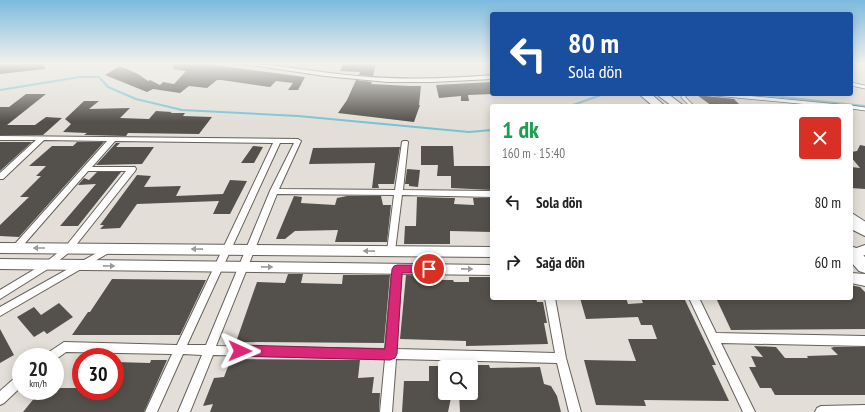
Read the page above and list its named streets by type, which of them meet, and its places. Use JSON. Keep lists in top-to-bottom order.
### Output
{
  "page": {
    "turn": ["80 m", "Sola dön"],
    "heading": ["1 dk", "160 m · 15:40"],
    "list": [
      {
        "name": "Sola dön",
        "value": "80 m"
      },
      {
        "name": "Sağa dön",
        "value": "60 m"
      }
    ],
    "speed": "20 km/h",
    "limit": "30"
  }
}
